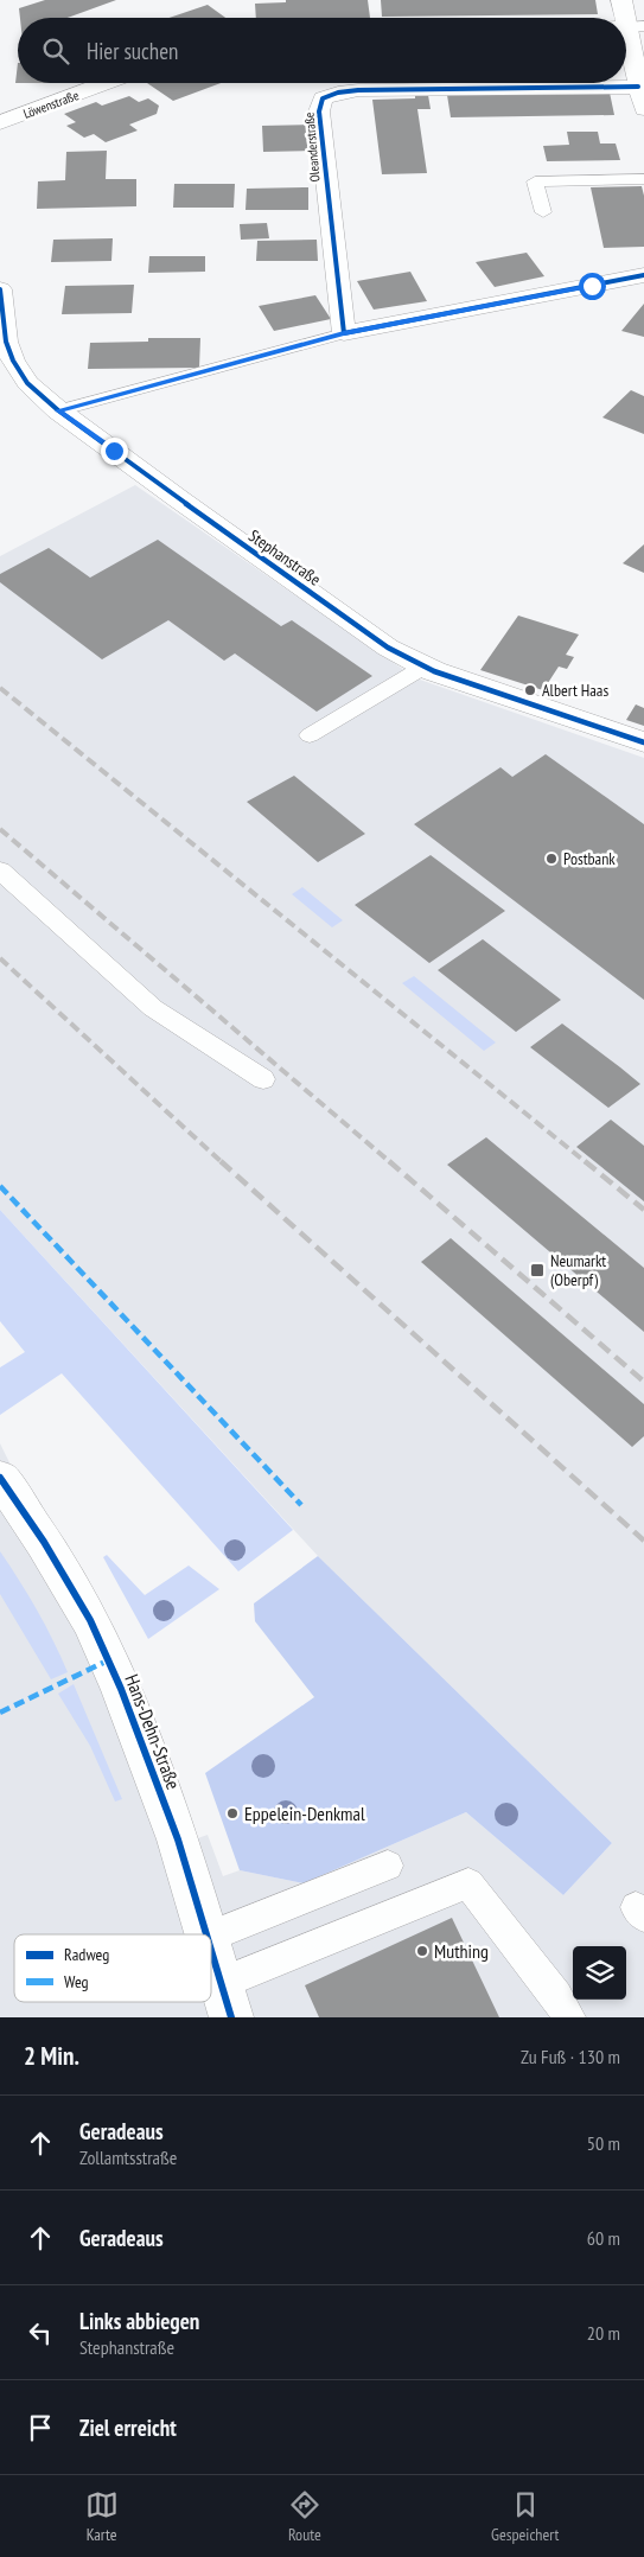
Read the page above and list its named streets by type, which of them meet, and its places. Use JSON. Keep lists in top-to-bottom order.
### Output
{
  "streets": {
    "street": [
      "Löwenstraße",
      "Oleanderstraße",
      "Stephanstraße",
      "Hans-Dehn-Straße"
    ]
  },
  "places": {
    "other": [
      "Albert Haas",
      "Postbank",
      "Eppelein-Denkmal",
      "Muthing"
    ],
    "transit": ["Neumarkt (Oberpf)"]
  },
  "legend": ["Radweg", "Weg"],
  "page": {
    "search": "Hier suchen",
    "heading": ["2 Min.", "Zu Fuß · 130 m"],
    "list": [
      ["Geradeaus", "Zollamtsstraße", "50 m"],
      ["Geradeaus", "60 m"],
      ["Links abbiegen", "Stephanstraße", "20 m"],
      "Ziel erreicht"
    ],
    "nav": ["Karte", "Route", "Gespeichert"]
  }
}
